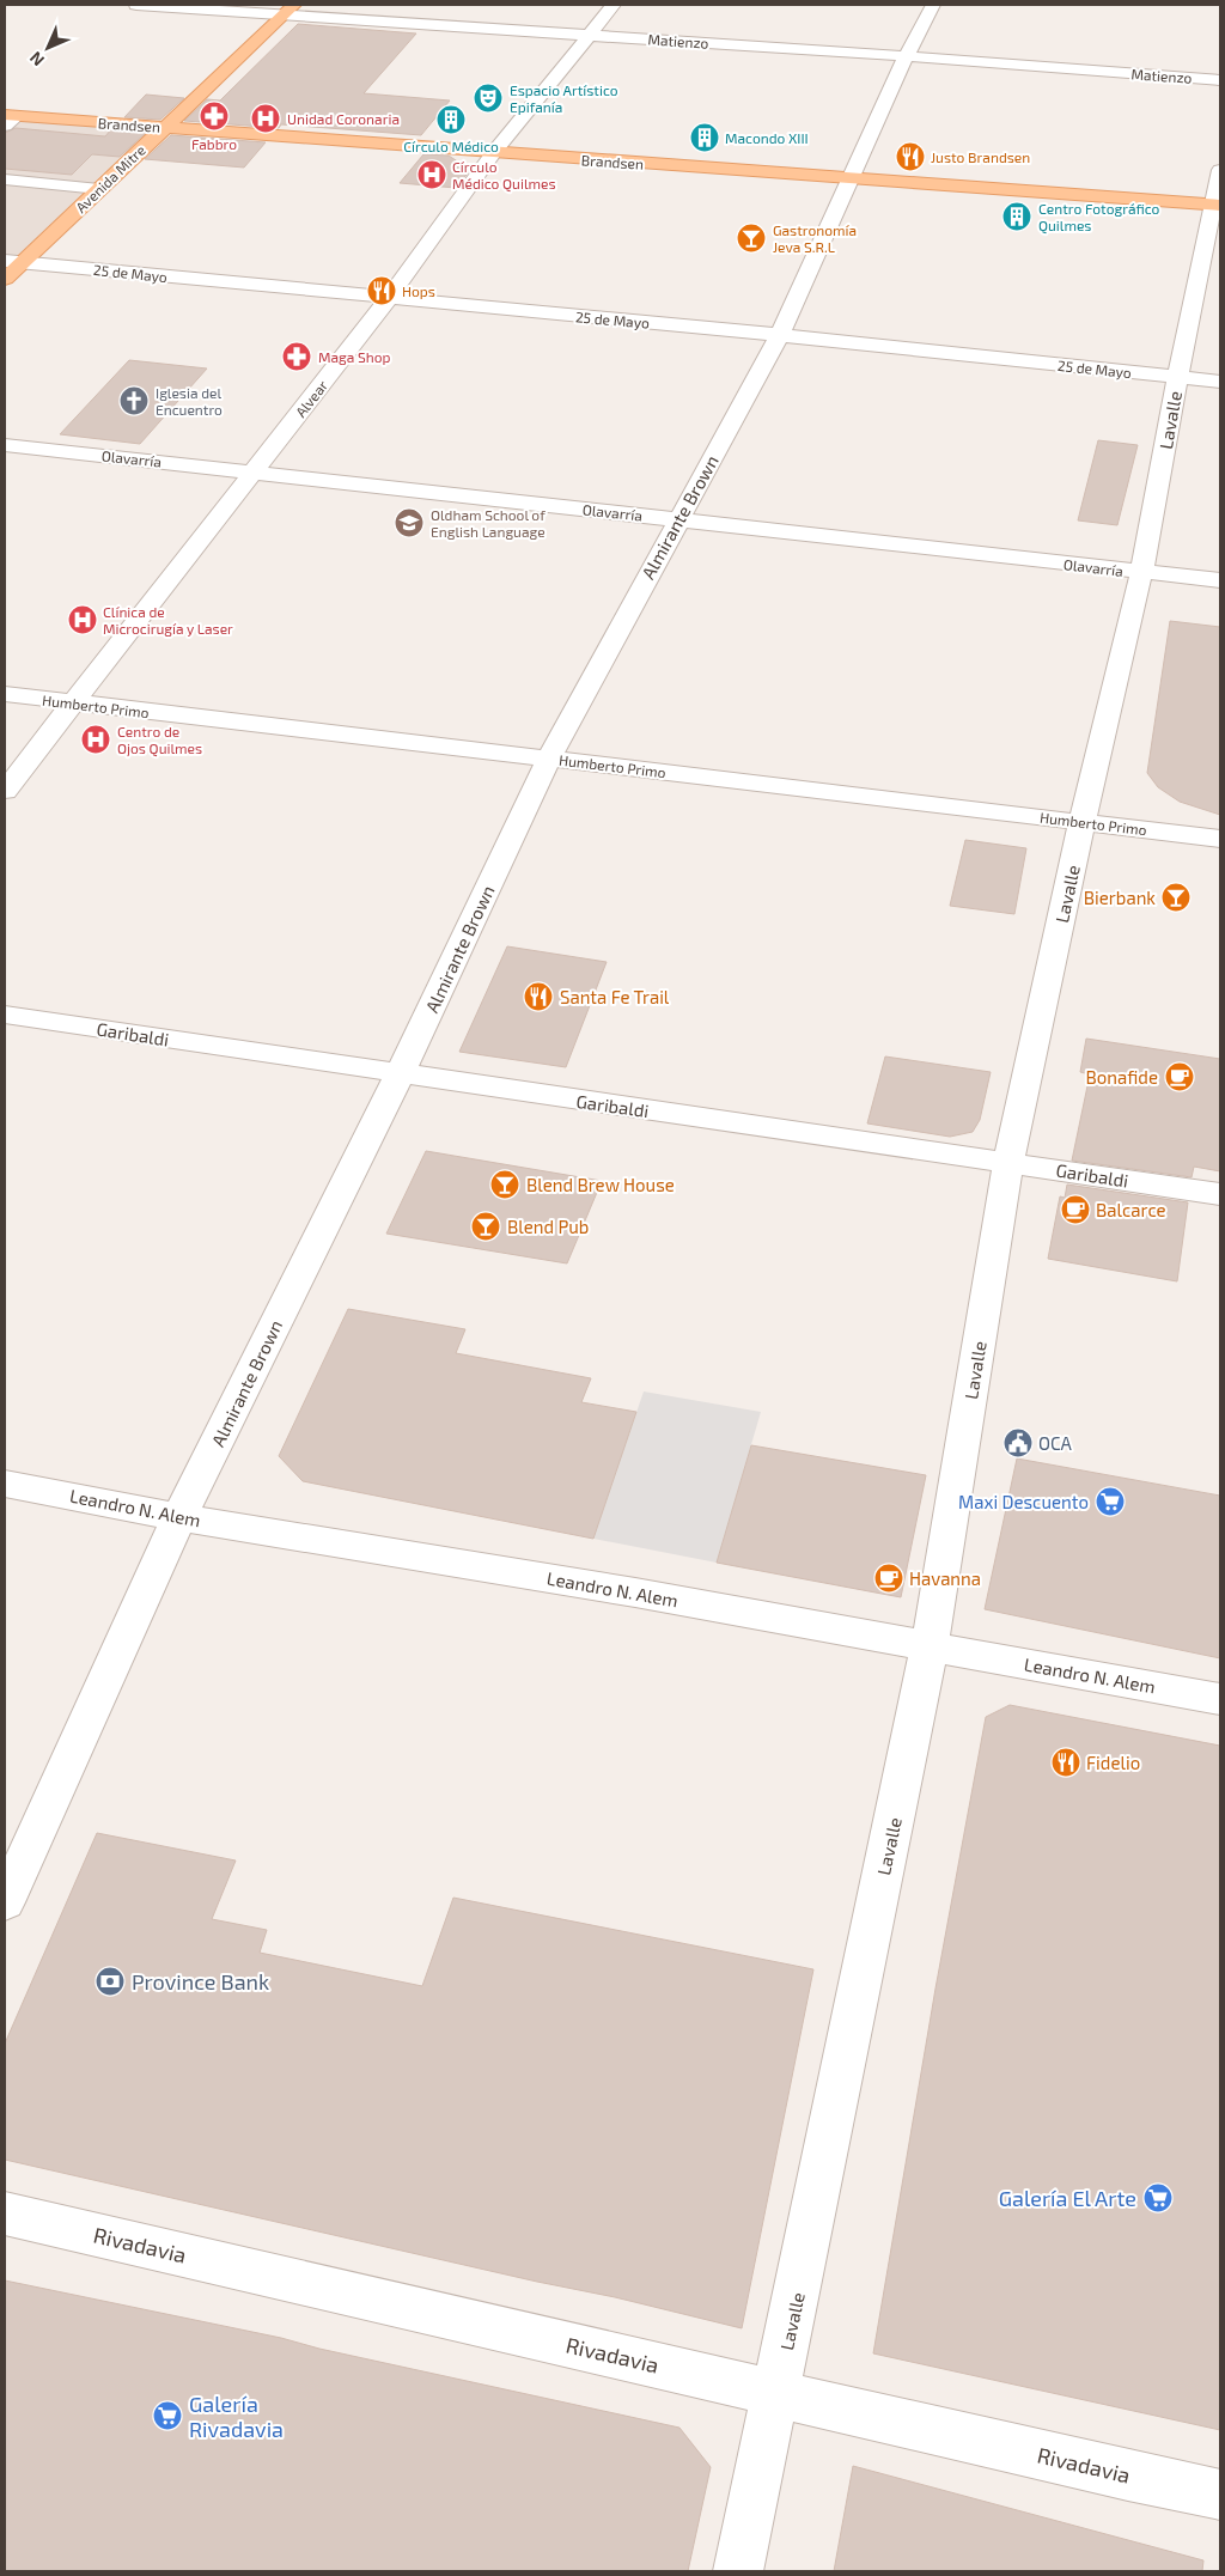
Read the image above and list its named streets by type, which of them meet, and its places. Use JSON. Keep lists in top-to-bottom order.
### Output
{
  "streets": {
    "main road": ["Brandsen", "Avenida Mitre"],
    "street": [
      "Matienzo",
      "25 de Mayo",
      "Alvear",
      "Lavalle",
      "Olavarría",
      "Almirante Brown",
      "Humberto Primo",
      "Garibaldi",
      "Leandro N. Alem",
      "Rivadavia"
    ]
  },
  "crossings": [
    ["Matienzo", "Avenida Mitre"],
    ["Matienzo", "Alvear"],
    ["Matienzo", "Almirante Brown"],
    ["Brandsen", "Avenida Mitre"],
    ["Brandsen", "Alvear"],
    ["Brandsen", "Lavalle"],
    ["Brandsen", "Almirante Brown"],
    ["Avenida Mitre", "25 de Mayo"],
    ["25 de Mayo", "Alvear"],
    ["25 de Mayo", "Lavalle"],
    ["25 de Mayo", "Almirante Brown"],
    ["Alvear", "Olavarría"],
    ["Alvear", "Humberto Primo"],
    ["Lavalle", "Olavarría"],
    ["Lavalle", "Humberto Primo"],
    ["Lavalle", "Garibaldi"],
    ["Lavalle", "Leandro N. Alem"],
    ["Lavalle", "Rivadavia"],
    ["Olavarría", "Almirante Brown"],
    ["Almirante Brown", "Humberto Primo"],
    ["Almirante Brown", "Garibaldi"],
    ["Almirante Brown", "Leandro N. Alem"]
  ],
  "places": {
    "theatre": ["Espacio Artístico Epifanía"],
    "pharmacy": ["Fabbro", "Maga Shop"],
    "hospital": [
      "Unidad Coronaria",
      "Círculo Médico Quilmes",
      "Clínica de Microcirugía y Laser",
      "Centro de Ojos Quilmes"
    ],
    "building": ["Círculo Médico", "Macondo XIII", "Centro Fotográfico Quilmes"],
    "restaurant": [
      "Justo Brandsen",
      "Hops",
      "Santa Fe Trail",
      "Fidelio"
    ],
    "bar": [
      "Gastronomía Jeva S.R.L",
      "Bierbank",
      "Blend Brew House",
      "Blend Pub"
    ],
    "church": ["Iglesia del Encuentro"],
    "school or university": ["Oldham School of English Language"],
    "cafe": ["Bonafide", "Balcarce", "Havanna"],
    "public building": ["OCA"],
    "supermarket": ["Maxi Descuento", "Galería El Arte", "Galería Rivadavia"],
    "bank": ["Province Bank"]
  },
  "north": "bottom left"
}
